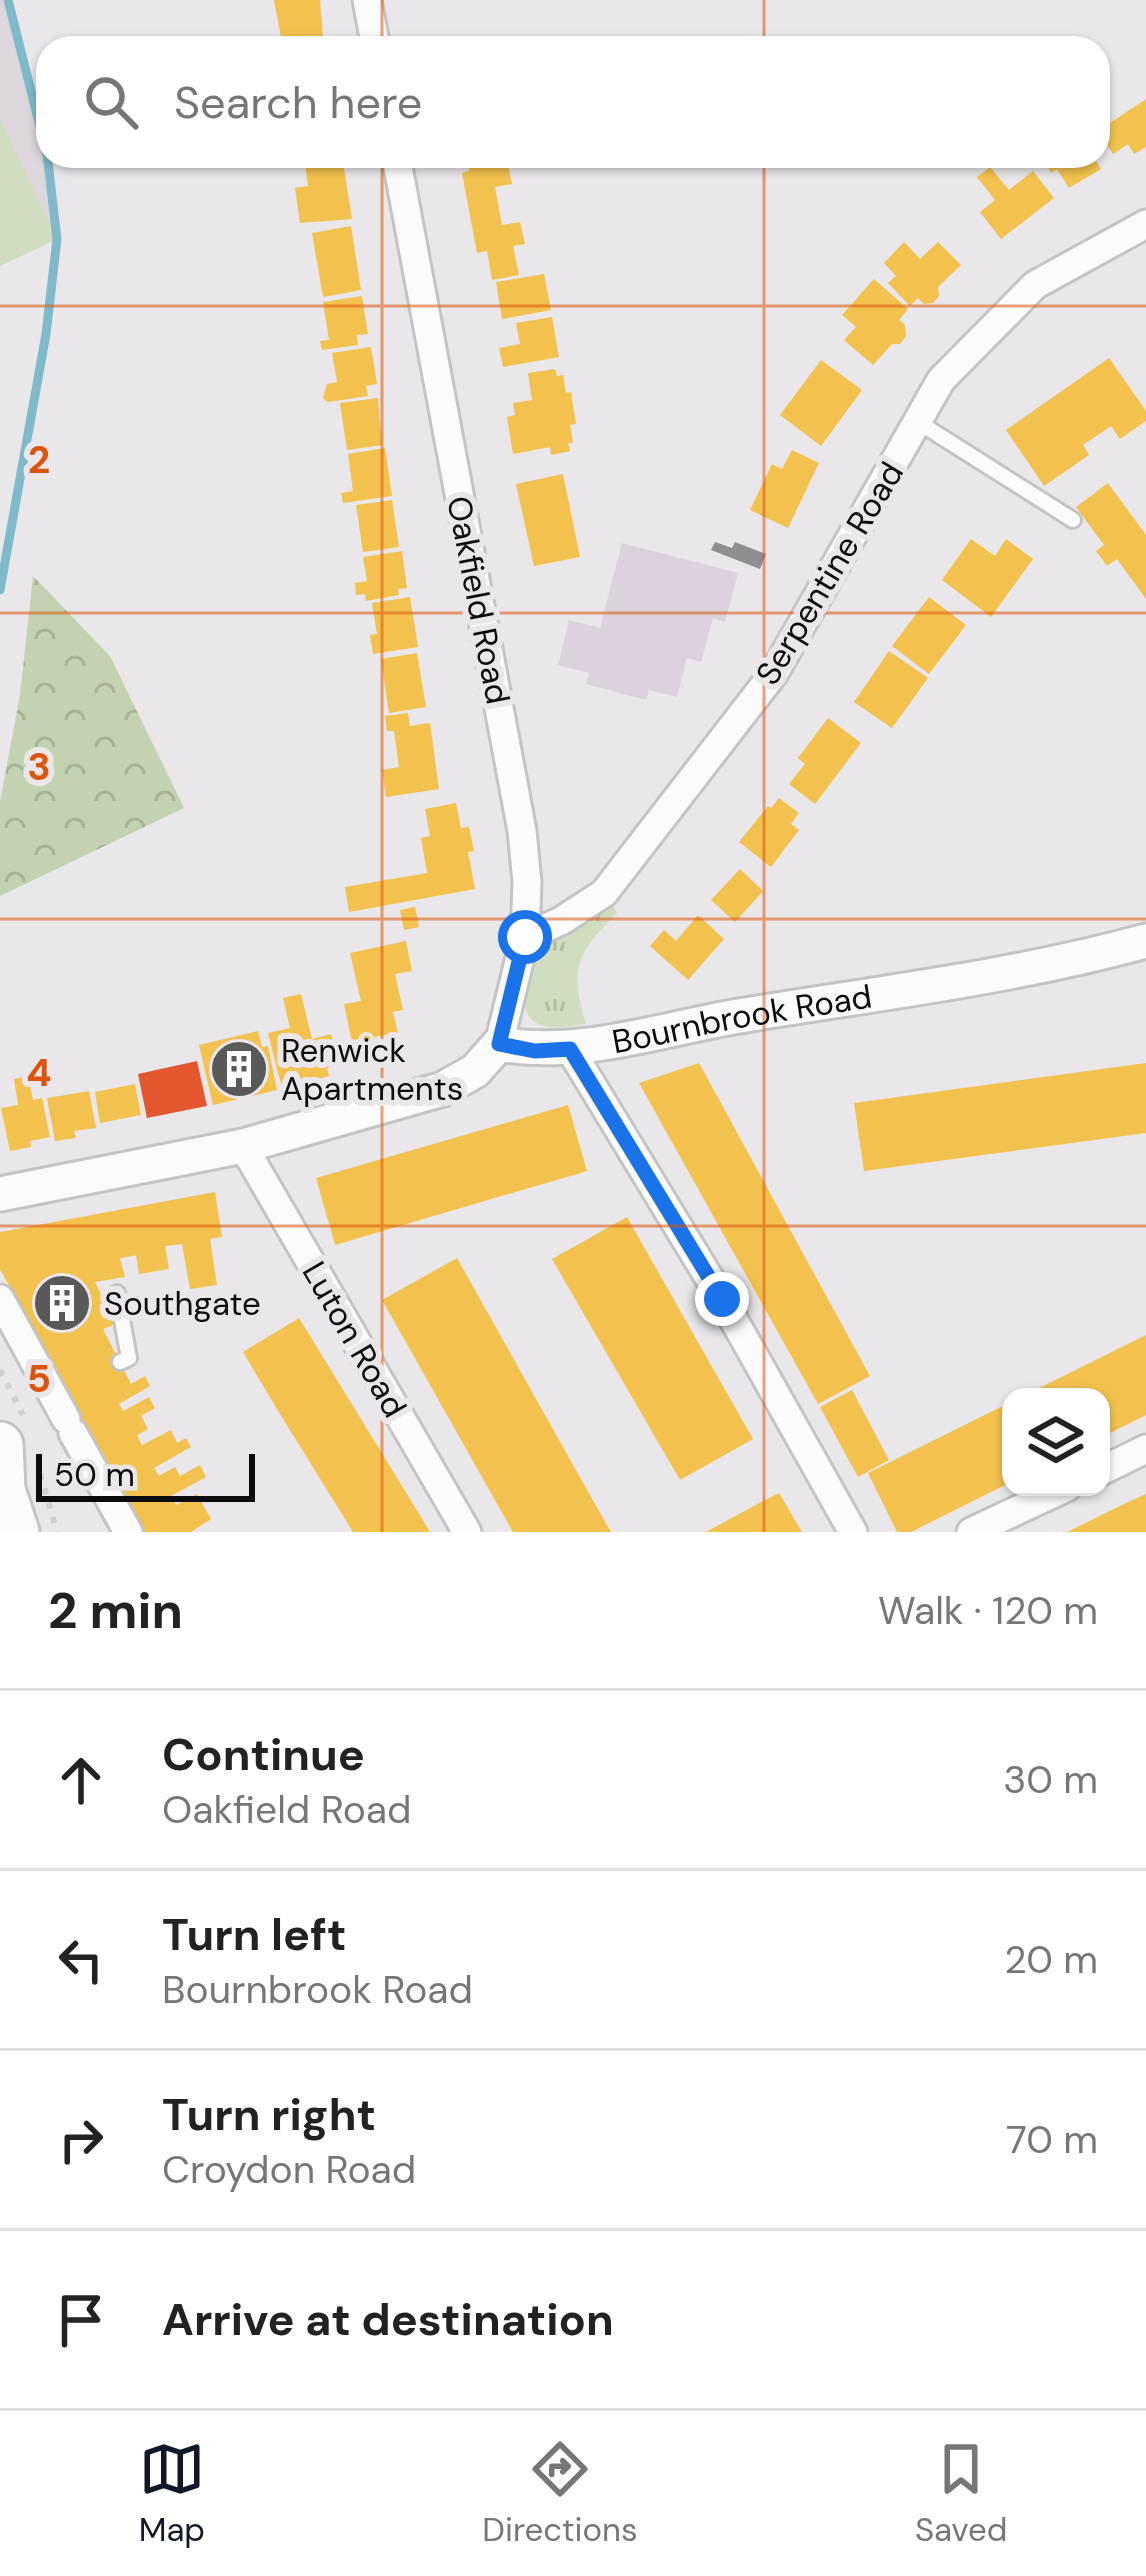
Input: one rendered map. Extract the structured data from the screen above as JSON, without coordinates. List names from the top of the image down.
{
  "streets": {
    "street": [
      "Serpentine Road",
      "Oakfield Road",
      "Bournbrook Road",
      "Luton Road"
    ]
  },
  "crossings": [
    ["Serpentine Road", "Oakfield Road"],
    ["Oakfield Road", "Bournbrook Road"]
  ],
  "places": {
    "building": ["Renwick Apartments", "Southgate"]
  },
  "scale_bar": "50 m",
  "page": {
    "search": "Search here",
    "scale": "50 m",
    "heading": ["2 min", "Walk · 120 m"],
    "list": [
      ["Continue", "Oakfield Road", "30 m"],
      ["Turn left", "Bournbrook Road", "20 m"],
      ["Turn right", "Croydon Road", "70 m"],
      "Arrive at destination"
    ],
    "nav": ["Map", "Directions", "Saved"]
  },
  "grid": {
    "rows": [
      "2",
      "3",
      "4",
      "5"
    ]
  }
}
